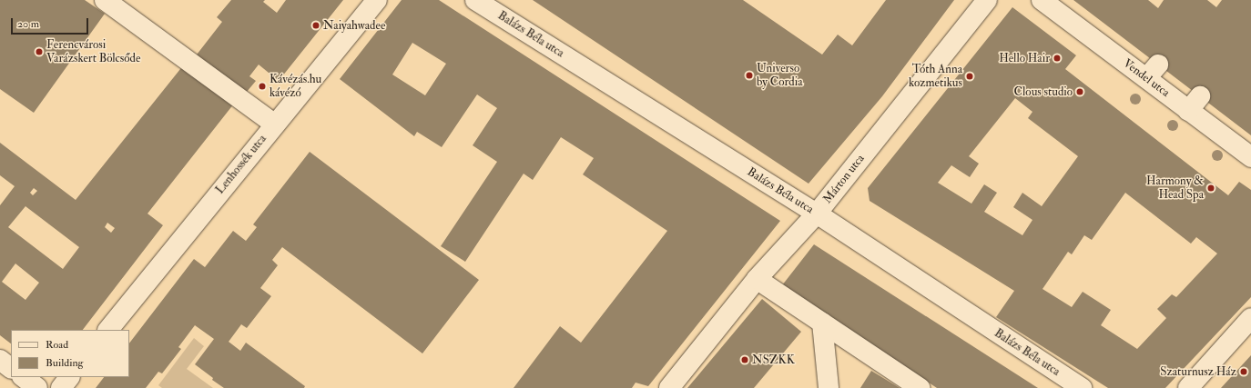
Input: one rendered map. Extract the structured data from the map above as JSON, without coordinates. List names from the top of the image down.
{
  "streets": {
    "street": [
      "Balázs Béla utca",
      "Vendel utca",
      "Lenhossék utca",
      "Márton utca"
    ]
  },
  "crossings": [
    ["Balázs Béla utca", "Márton utca"]
  ],
  "places": [
    "Naiyahwadee",
    "Ferencvárosi Varázskert Bölcsőde",
    "Hello Hair",
    "Universo by Cordia",
    "Tóth Anna kozmetikus",
    "Kávézás.hu kávézó",
    "Clous studio",
    "Harmony & Head Spa",
    "NSZKK",
    "Szaturnusz Ház"
  ],
  "legend": ["Road", "Building"],
  "scale_bar": "20 m"
}
